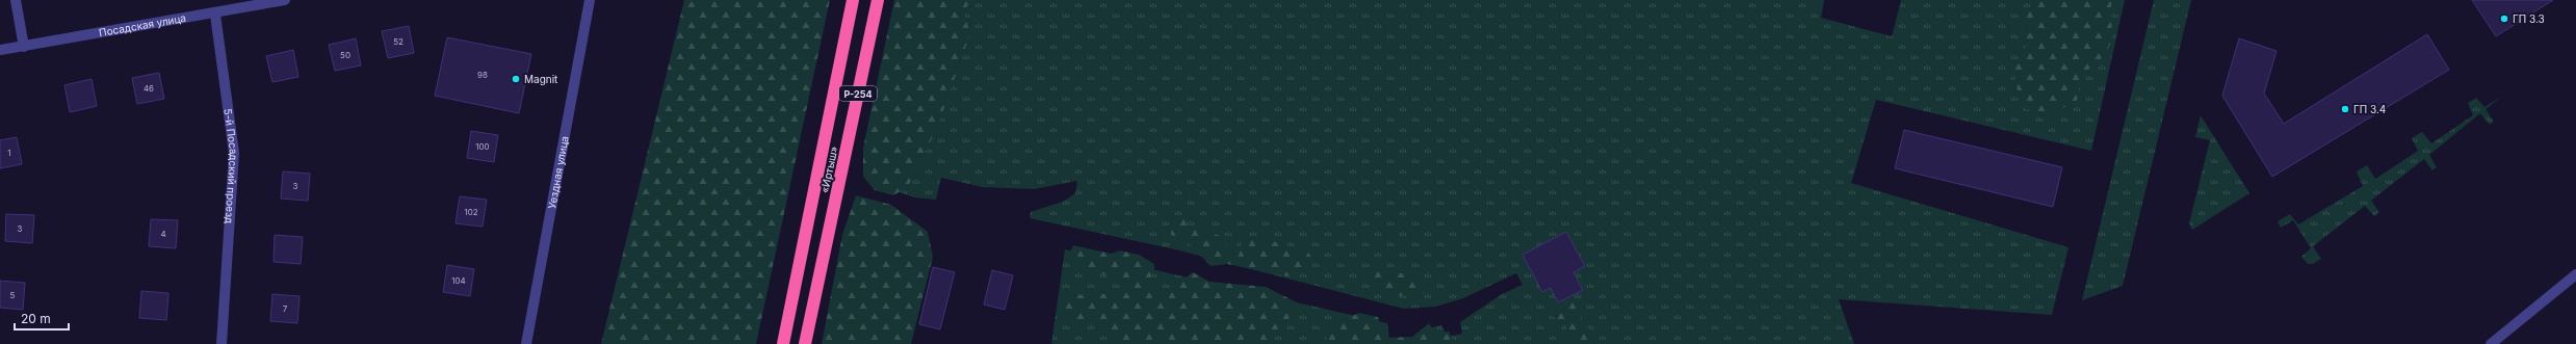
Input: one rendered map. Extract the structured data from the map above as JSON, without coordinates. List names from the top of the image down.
{
  "streets": {
    "highway": ["Р-254", "«Иртыш»"],
    "street": ["Посадская улица", "5-й Посадский проезд", "Уездная улица"]
  },
  "crossings": [
    ["Посадская улица", "5-й Посадский проезд"]
  ],
  "places": ["ГП 3.3", "Magnit", "ГП 3.4"],
  "house_numbers": [
    "52",
    "50",
    "98",
    "46",
    "100",
    "1",
    "3",
    "102",
    "3",
    "4",
    "104",
    "5",
    "7"
  ],
  "scale_bar": "20 m"
}
